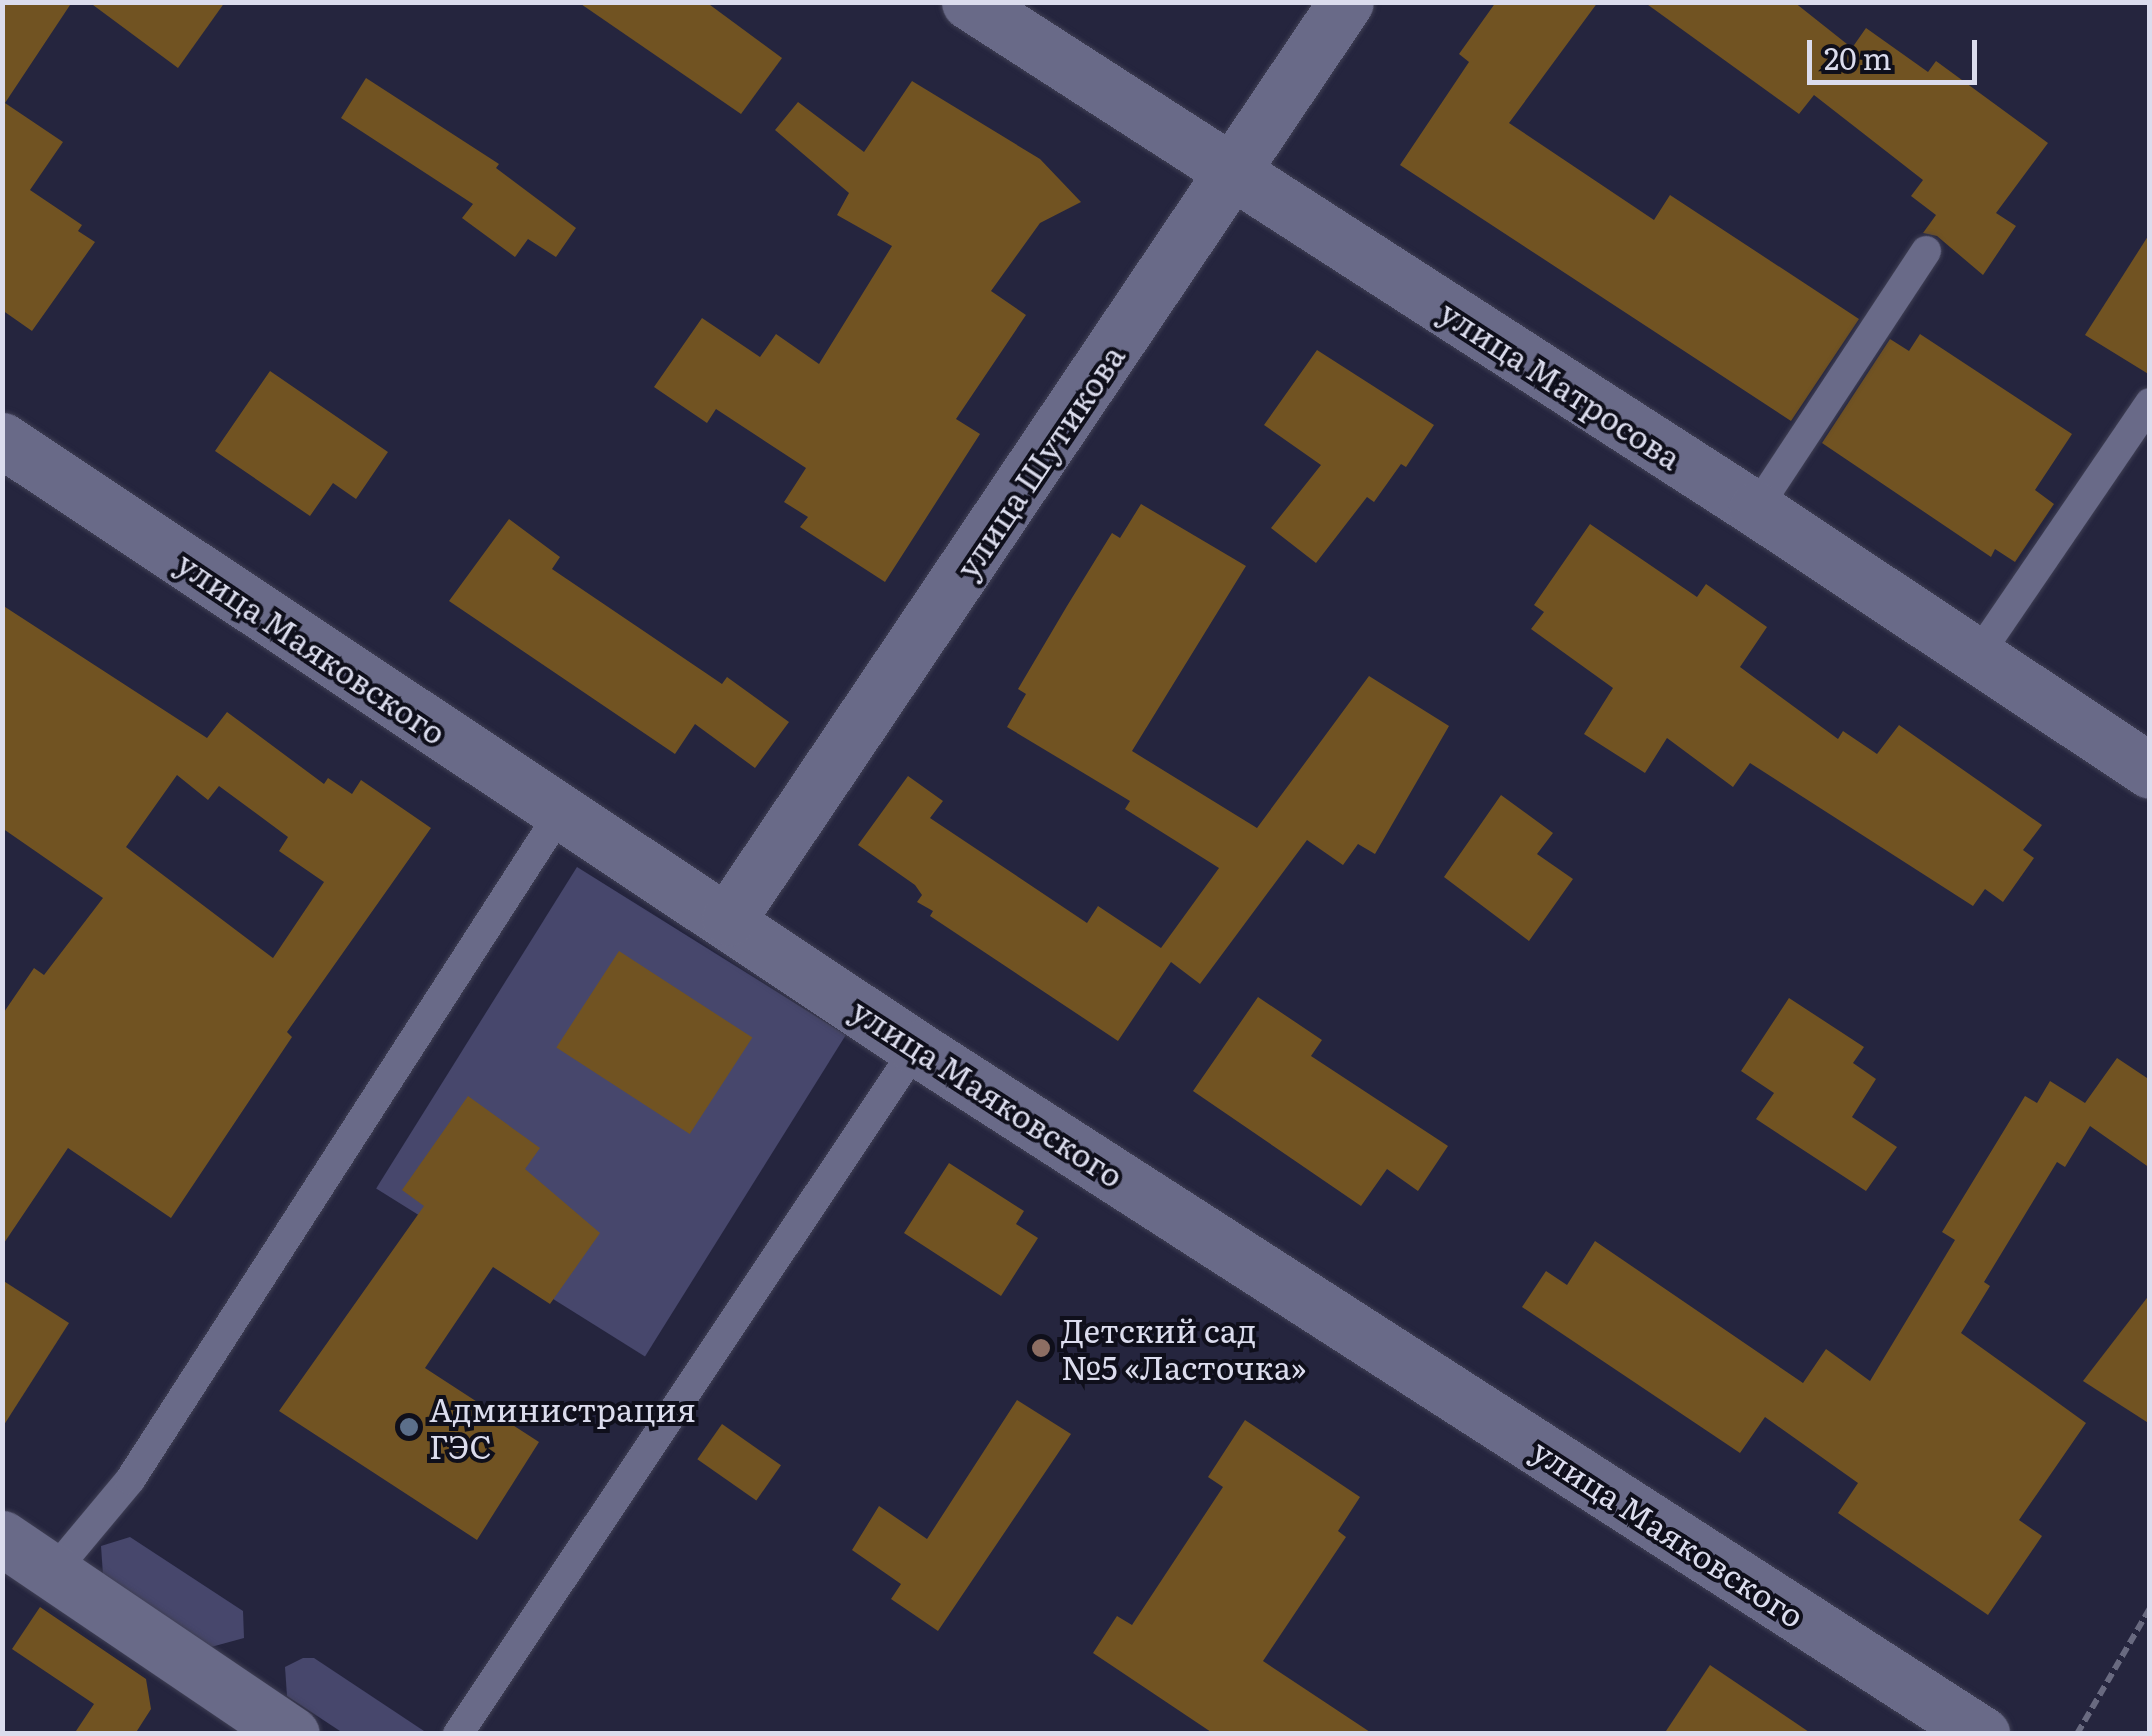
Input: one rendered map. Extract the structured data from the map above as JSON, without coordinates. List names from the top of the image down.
{
  "streets": {
    "street": ["улица Матросова", "улица Шутикова", "улица Маяковского"]
  },
  "crossings": [
    ["улица Матросова", "улица Шутикова"],
    ["улица Шутикова", "улица Маяковского"]
  ],
  "places": ["Детский сад №5 «Ласточка»", "Администрация ГЭС"],
  "scale_bar": "20 m"
}
